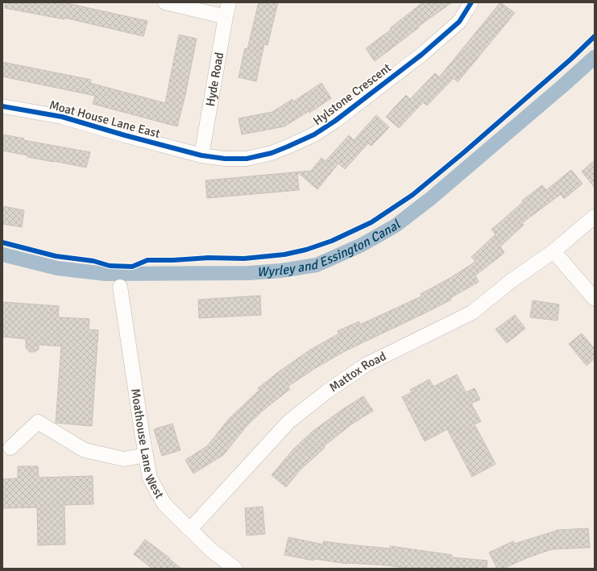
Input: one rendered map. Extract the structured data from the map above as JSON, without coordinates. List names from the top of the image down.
{
  "streets": {
    "street": [
      "Hyde Road",
      "Hylstone Crescent",
      "Moat House Lane East",
      "Mattox Road",
      "Moathouse Lane West"
    ]
  },
  "crossings": [
    ["Hyde Road", "Hylstone Crescent"],
    ["Hyde Road", "Moat House Lane East"],
    ["Hylstone Crescent", "Moat House Lane East"],
    ["Mattox Road", "Moathouse Lane West"]
  ],
  "water": ["Wyrley and Essington Canal"]
}
